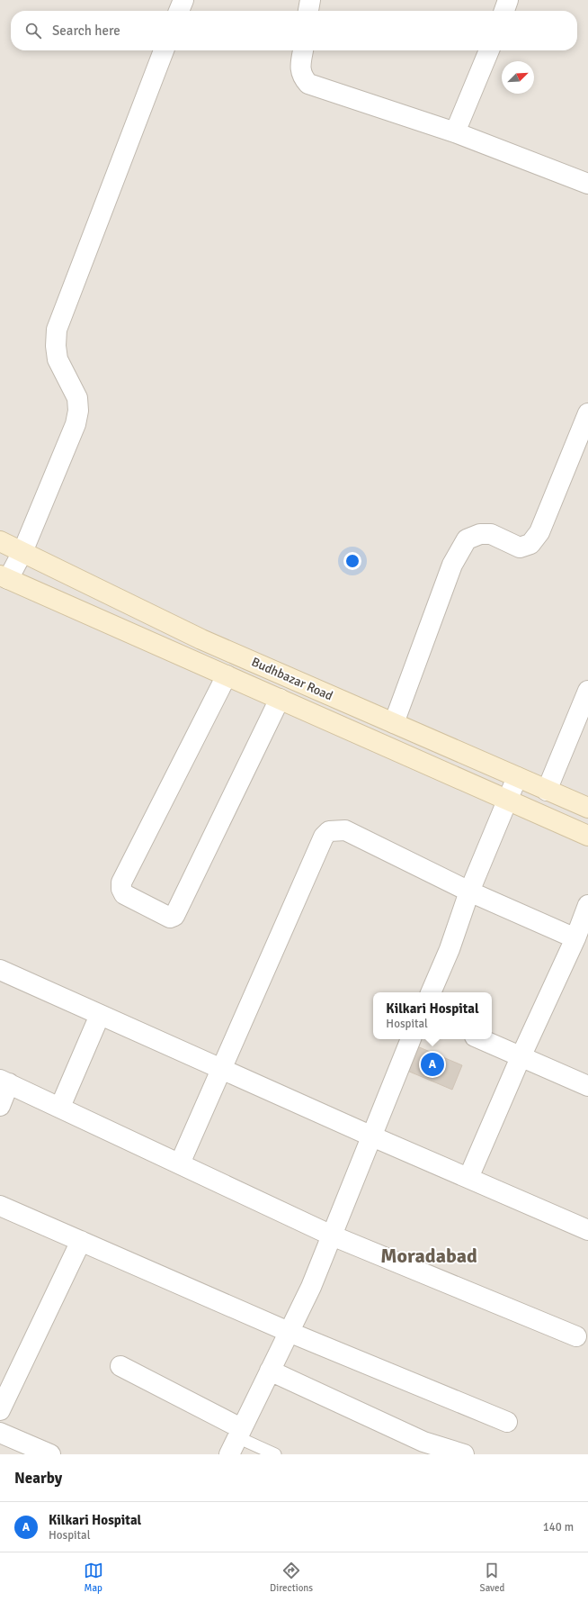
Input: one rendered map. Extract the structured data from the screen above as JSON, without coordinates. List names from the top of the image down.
{
  "streets": {
    "street": ["Budhbazar Road"]
  },
  "districts": ["Moradabad"],
  "north": "top right",
  "page": {
    "search": "Search here",
    "popup": ["Kilkari Hospital", "Hospital"],
    "pins": "A",
    "heading": "Nearby",
    "list": [
      {
        "mark": "A",
        "name": "Kilkari Hospital",
        "note": "Hospital",
        "value": "140 m"
      }
    ],
    "nav": ["Map", "Directions", "Saved"]
  }
}
